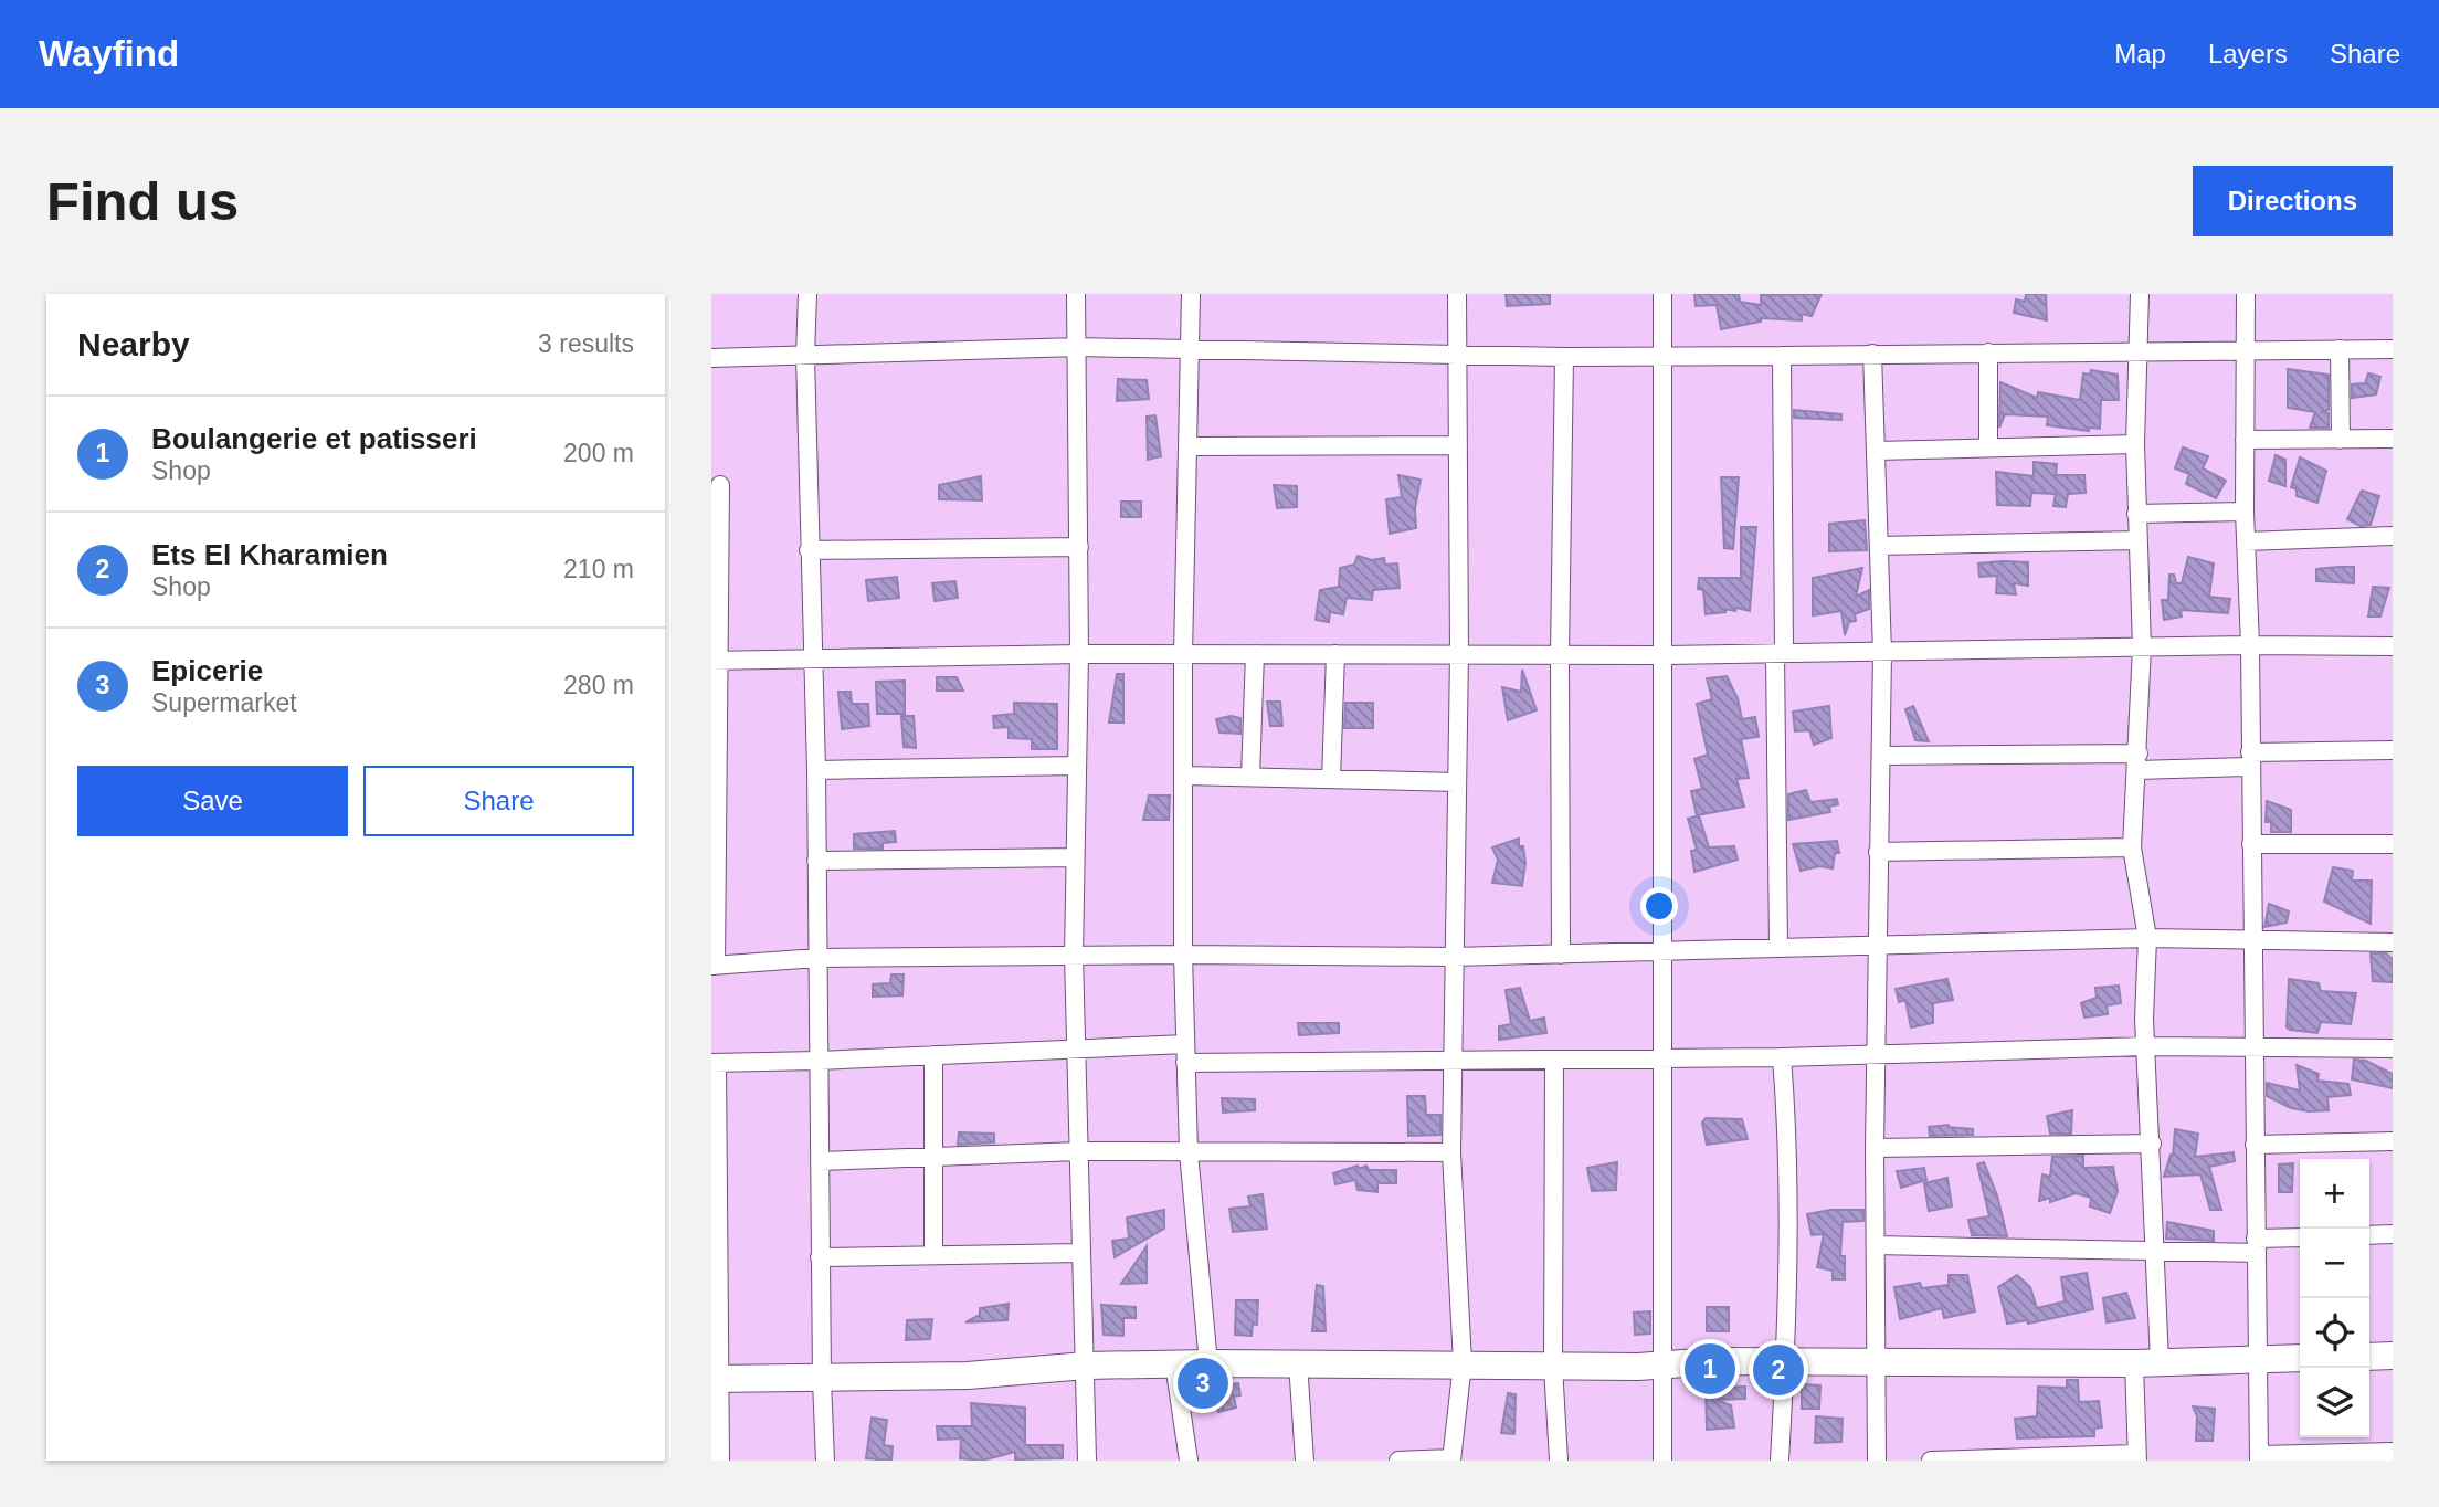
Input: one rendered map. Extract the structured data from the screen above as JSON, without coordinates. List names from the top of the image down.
{
  "page": {
    "header": "Wayfind",
    "nav": ["Map", "Layers", "Share"],
    "buttons": [
      "Directions",
      ["Save", "Share"]
    ],
    "title": "Find us",
    "heading": ["Nearby", "3 results"],
    "list": [
      {
        "mark": "1",
        "name": "Boulangerie et patisseri",
        "note": "Shop",
        "value": "200 m"
      },
      {
        "mark": "2",
        "name": "Ets El Kharamien",
        "note": "Shop",
        "value": "210 m"
      },
      {
        "mark": "3",
        "name": "Epicerie",
        "note": "Supermarket",
        "value": "280 m"
      }
    ],
    "map_buttons": ["+", "−"],
    "pins": ["1", "2", "3"]
  }
}
